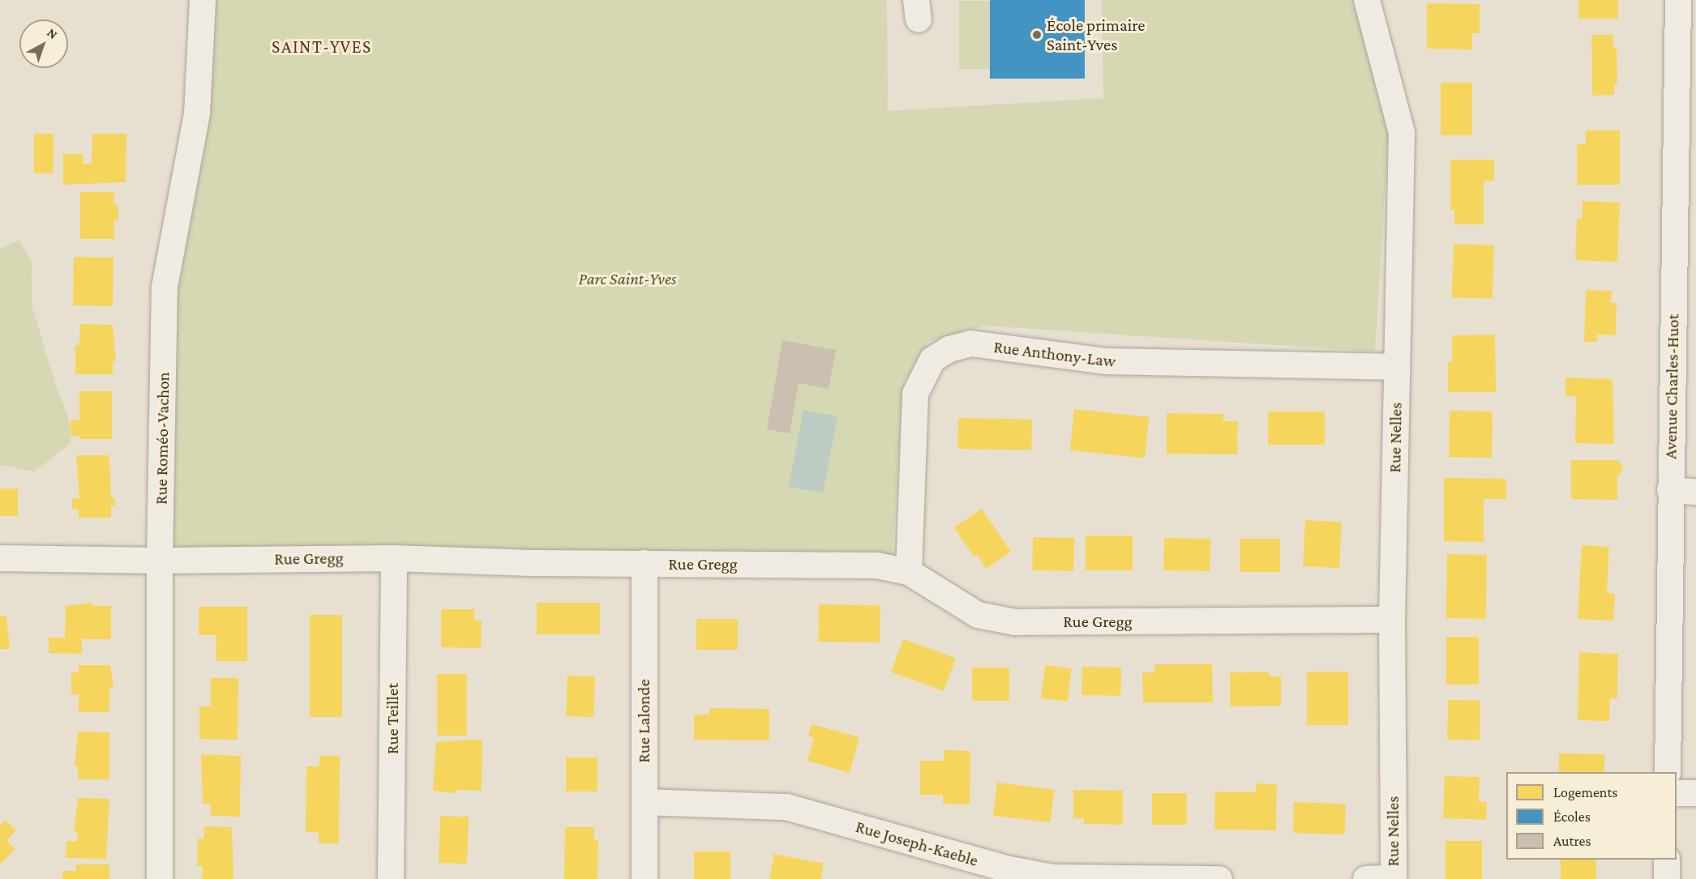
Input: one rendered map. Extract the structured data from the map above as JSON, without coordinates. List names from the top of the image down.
{
  "streets": {
    "street": [
      "Rue Anthony-Law",
      "Avenue Charles-Huot",
      "Rue Nelles",
      "Rue Roméo-Vachon",
      "Rue Gregg",
      "Rue Teillet",
      "Rue Lalonde",
      "Rue Joseph-Kaeble"
    ]
  },
  "crossings": [
    ["Rue Anthony-Law", "Rue Nelles"],
    ["Rue Anthony-Law", "Rue Gregg"],
    ["Rue Nelles", "Rue Gregg"],
    ["Rue Roméo-Vachon", "Rue Gregg"],
    ["Rue Gregg", "Rue Teillet"],
    ["Rue Gregg", "Rue Lalonde"],
    ["Rue Lalonde", "Rue Joseph-Kaeble"]
  ],
  "districts": ["SAINT-YVES"],
  "parks": ["Parc Saint-Yves"],
  "places": ["École primaire Saint-Yves"],
  "legend": ["Logements", "Écoles", "Autres"],
  "north": "top right"
}
